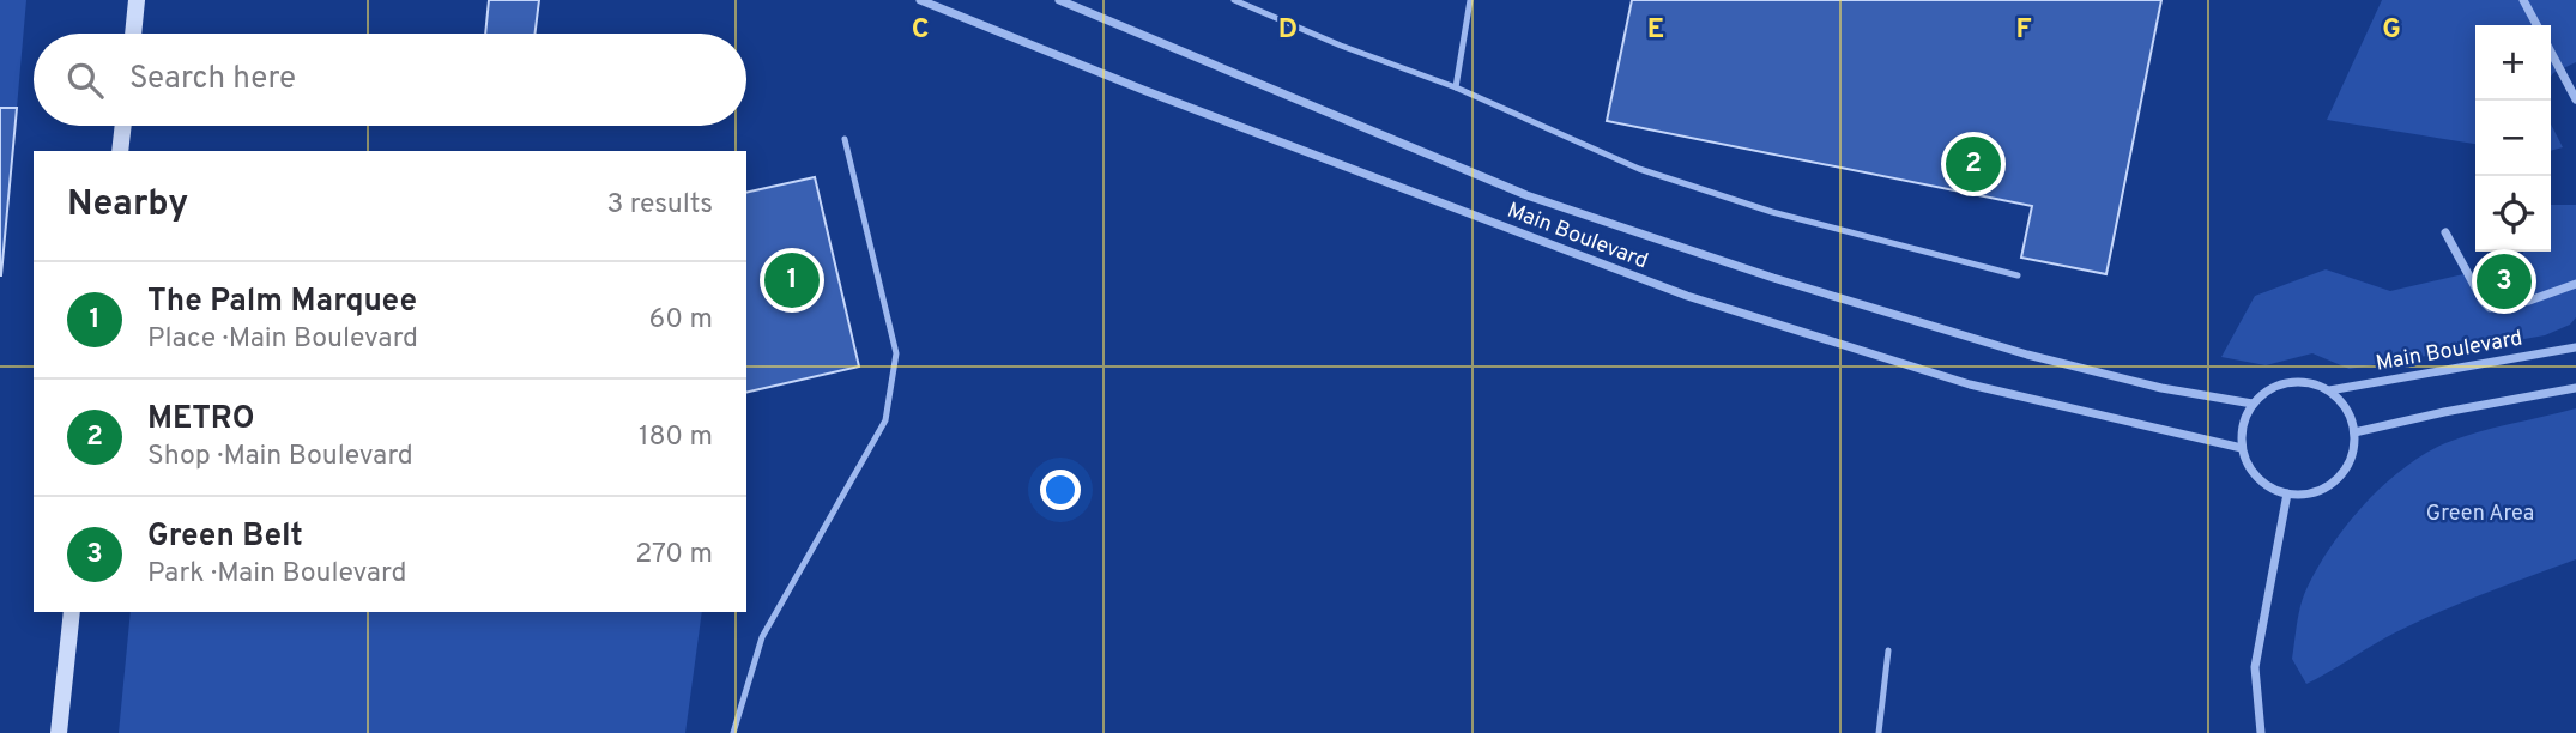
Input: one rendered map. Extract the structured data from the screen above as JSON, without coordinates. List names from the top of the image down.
{
  "streets": {
    "street": ["Main Boulevard"]
  },
  "parks": ["Green Area"],
  "page": {
    "map_buttons": ["+", "−"],
    "search": "Search here",
    "pins": ["2", "1", "3"],
    "heading": ["Nearby", "3 results"],
    "list": [
      {
        "mark": "1",
        "name": "The Palm Marquee",
        "note": "Place · Main Boulevard",
        "value": "60 m"
      },
      {
        "mark": "2",
        "name": "METRO",
        "note": "Shop · Main Boulevard",
        "value": "180 m"
      },
      {
        "mark": "3",
        "name": "Green Belt",
        "note": "Park · Main Boulevard",
        "value": "270 m"
      }
    ]
  },
  "grid": {
    "columns": [
      "C",
      "D",
      "E",
      "F",
      "G"
    ]
  }
}
